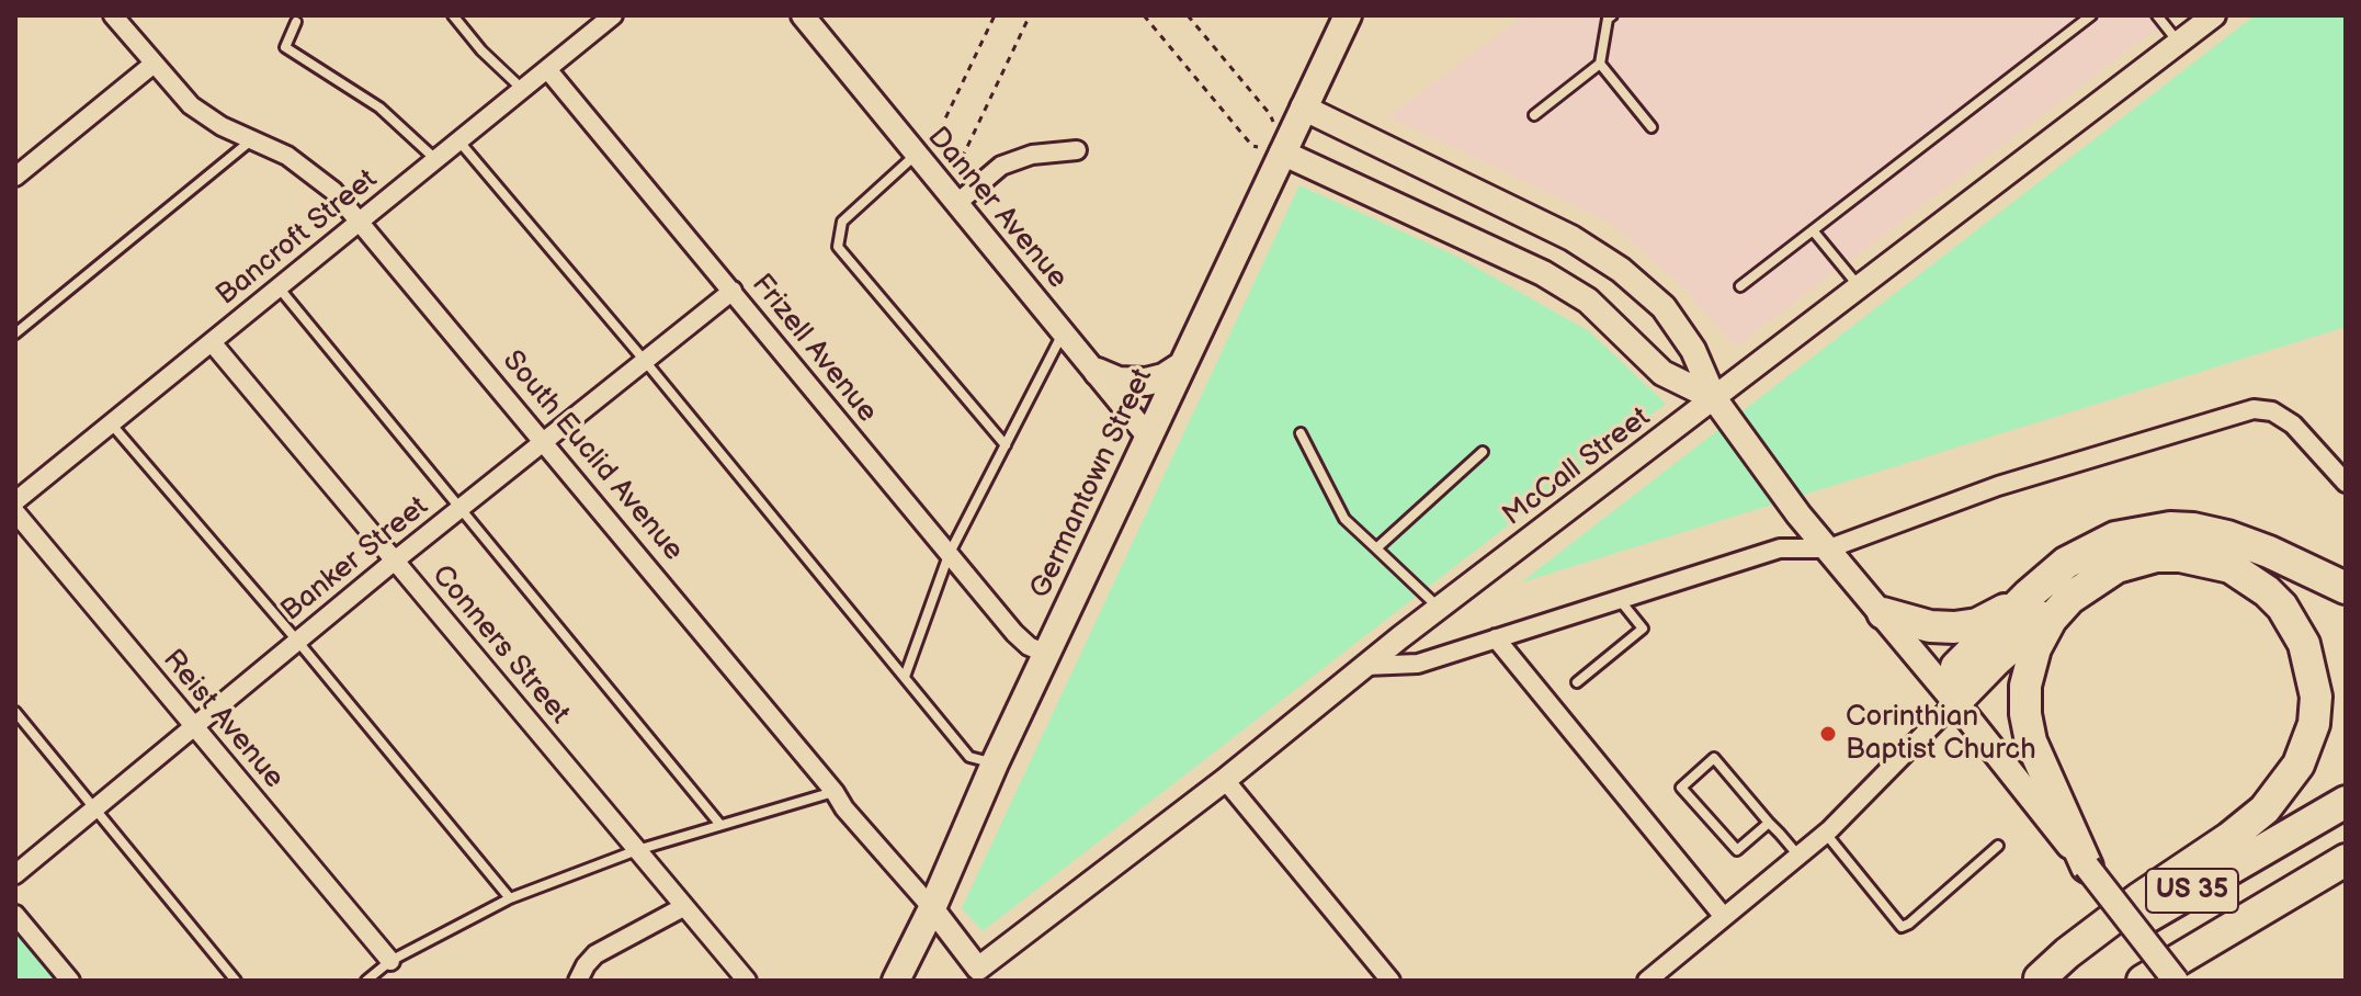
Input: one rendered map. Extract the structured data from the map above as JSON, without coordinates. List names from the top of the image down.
{
  "streets": {
    "highway": ["US 35"],
    "main road": ["Germantown Street"],
    "street": [
      "Danner Avenue",
      "Bancroft Street",
      "Frizell Avenue",
      "South Euclid Avenue",
      "McCall Street",
      "Banker Street",
      "Conners Street",
      "Reist Avenue"
    ]
  },
  "crossings": [
    ["Danner Avenue", "Germantown Street"],
    ["Bancroft Street", "Frizell Avenue"],
    ["Bancroft Street", "South Euclid Avenue"],
    ["Bancroft Street", "Conners Street"],
    ["Frizell Avenue", "Germantown Street"],
    ["Frizell Avenue", "Banker Street"],
    ["South Euclid Avenue", "McCall Street"],
    ["South Euclid Avenue", "Germantown Street"],
    ["South Euclid Avenue", "Banker Street"],
    ["Banker Street", "Conners Street"],
    ["Banker Street", "Reist Avenue"]
  ],
  "places": ["Corinthian Baptist Church"]
}
